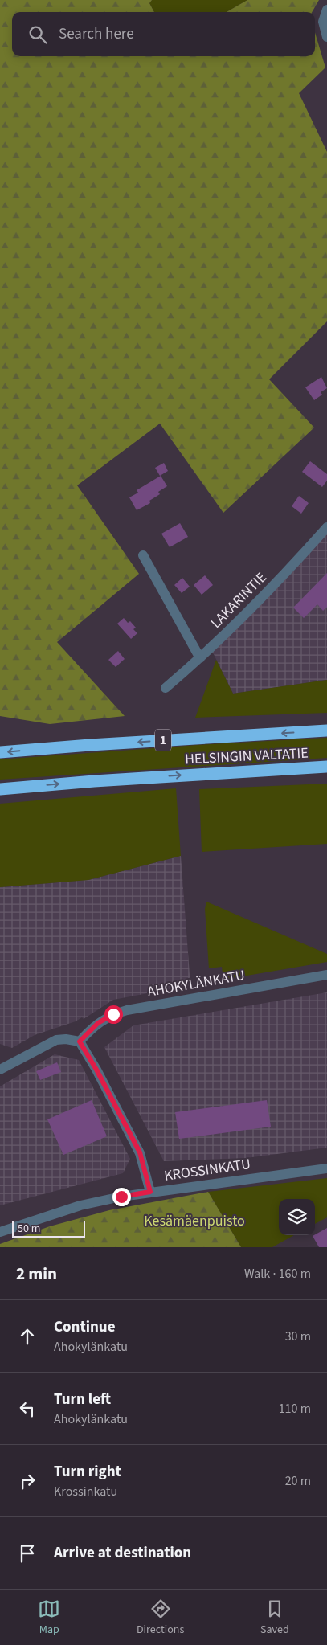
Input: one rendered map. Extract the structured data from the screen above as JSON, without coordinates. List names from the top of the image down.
{
  "streets": {
    "highway": ["1", "HELSINGIN VALTATIE"],
    "street": ["LAKARINTIE", "AHOKYLÄNKATU", "KROSSINKATU"]
  },
  "parks": ["Kesämäenpuisto"],
  "scale_bar": "50 m",
  "page": {
    "search": "Search here",
    "scale": "50 m",
    "heading": ["2 min", "Walk · 160 m"],
    "list": [
      ["Continue", "Ahokylänkatu", "30 m"],
      ["Turn left", "Ahokylänkatu", "110 m"],
      ["Turn right", "Krossinkatu", "20 m"],
      "Arrive at destination"
    ],
    "nav": ["Map", "Directions", "Saved"]
  }
}
